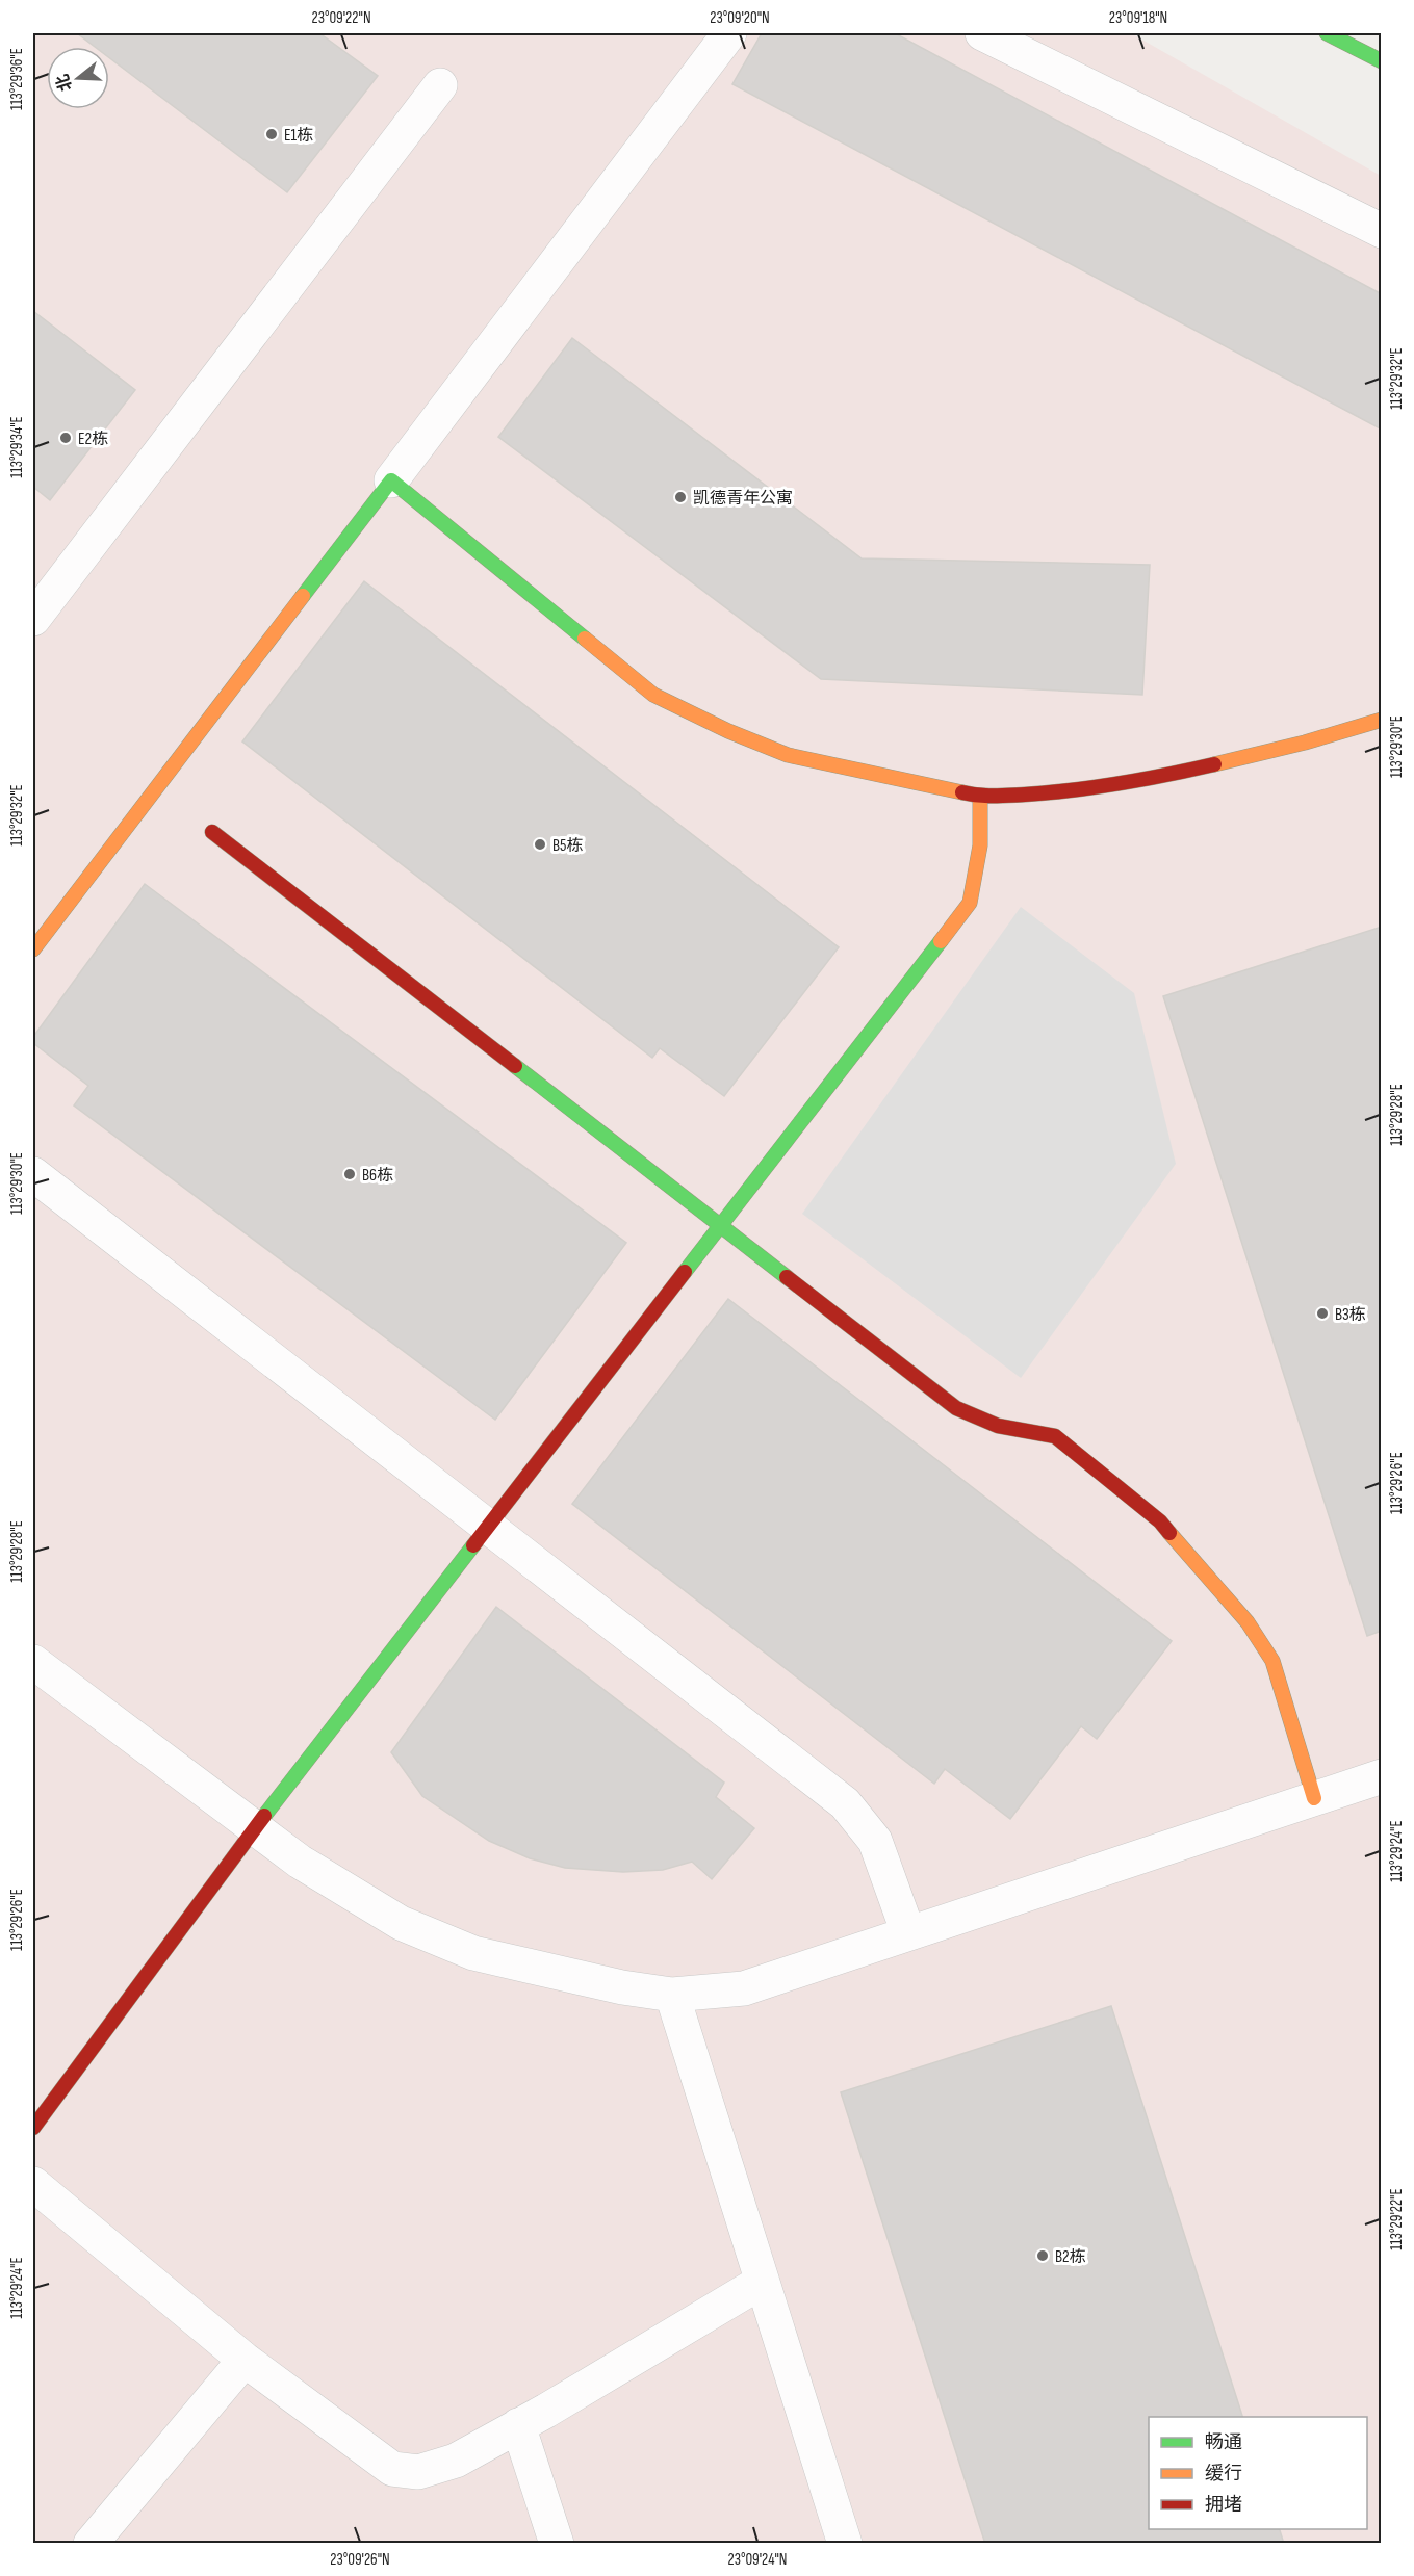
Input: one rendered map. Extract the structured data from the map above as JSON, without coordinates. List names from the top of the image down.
{
  "places": [
    "E1栋",
    "E2栋",
    "凯德青年公寓",
    "B5栋",
    "B6栋",
    "B3栋",
    "B2栋"
  ],
  "legend": ["畅通", "缓行", "拥堵"],
  "north": "left",
  "coordinates": [
    "23°09'22\"N",
    "23°09'20\"N",
    "23°09'18\"N",
    "113°29'36\"E",
    "113°29'32\"E",
    "113°29'34\"E",
    "113°29'30\"E",
    "113°29'28\"E",
    "113°29'26\"E",
    "113°29'24\"E",
    "113°29'22\"E",
    "23°09'26\"N",
    "23°09'24\"N"
  ]
}
